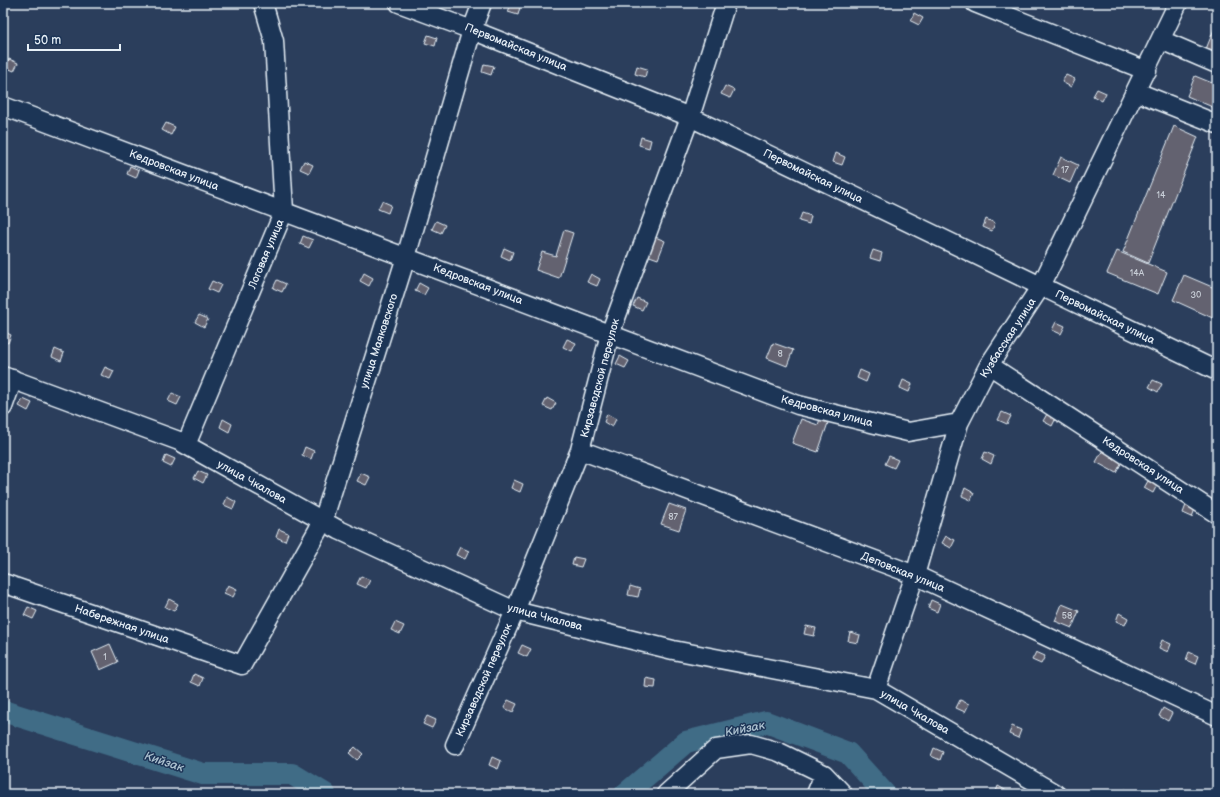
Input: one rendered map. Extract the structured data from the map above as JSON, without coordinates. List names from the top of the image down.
{
  "streets": {
    "street": [
      "Первомайская улица",
      "Кедровская улица",
      "Логовая улица",
      "Кузбасская улица",
      "улица Маяковского",
      "Кирзаводской переулок",
      "улица Чкалова",
      "Деповская улица",
      "Набережная улица"
    ]
  },
  "crossings": [
    ["Первомайская улица", "Кузбасская улица"],
    ["Первомайская улица", "улица Маяковского"],
    ["Первомайская улица", "Кирзаводской переулок"],
    ["Кедровская улица", "Логовая улица"],
    ["Кедровская улица", "Кузбасская улица"],
    ["Кедровская улица", "улица Маяковского"],
    ["Кедровская улица", "Кирзаводской переулок"],
    ["Логовая улица", "улица Чкалова"],
    ["Кузбасская улица", "улица Чкалова"],
    ["Кузбасская улица", "Деповская улица"],
    ["улица Маяковского", "улица Чкалова"],
    ["улица Маяковского", "Набережная улица"],
    ["Кирзаводской переулок", "улица Чкалова"],
    ["Кирзаводской переулок", "Деповская улица"]
  ],
  "water": ["Кийзак"],
  "house_numbers": [
    "17",
    "14",
    "14А",
    "30",
    "8",
    "87",
    "58",
    "1"
  ],
  "scale_bar": "50 m"
}
